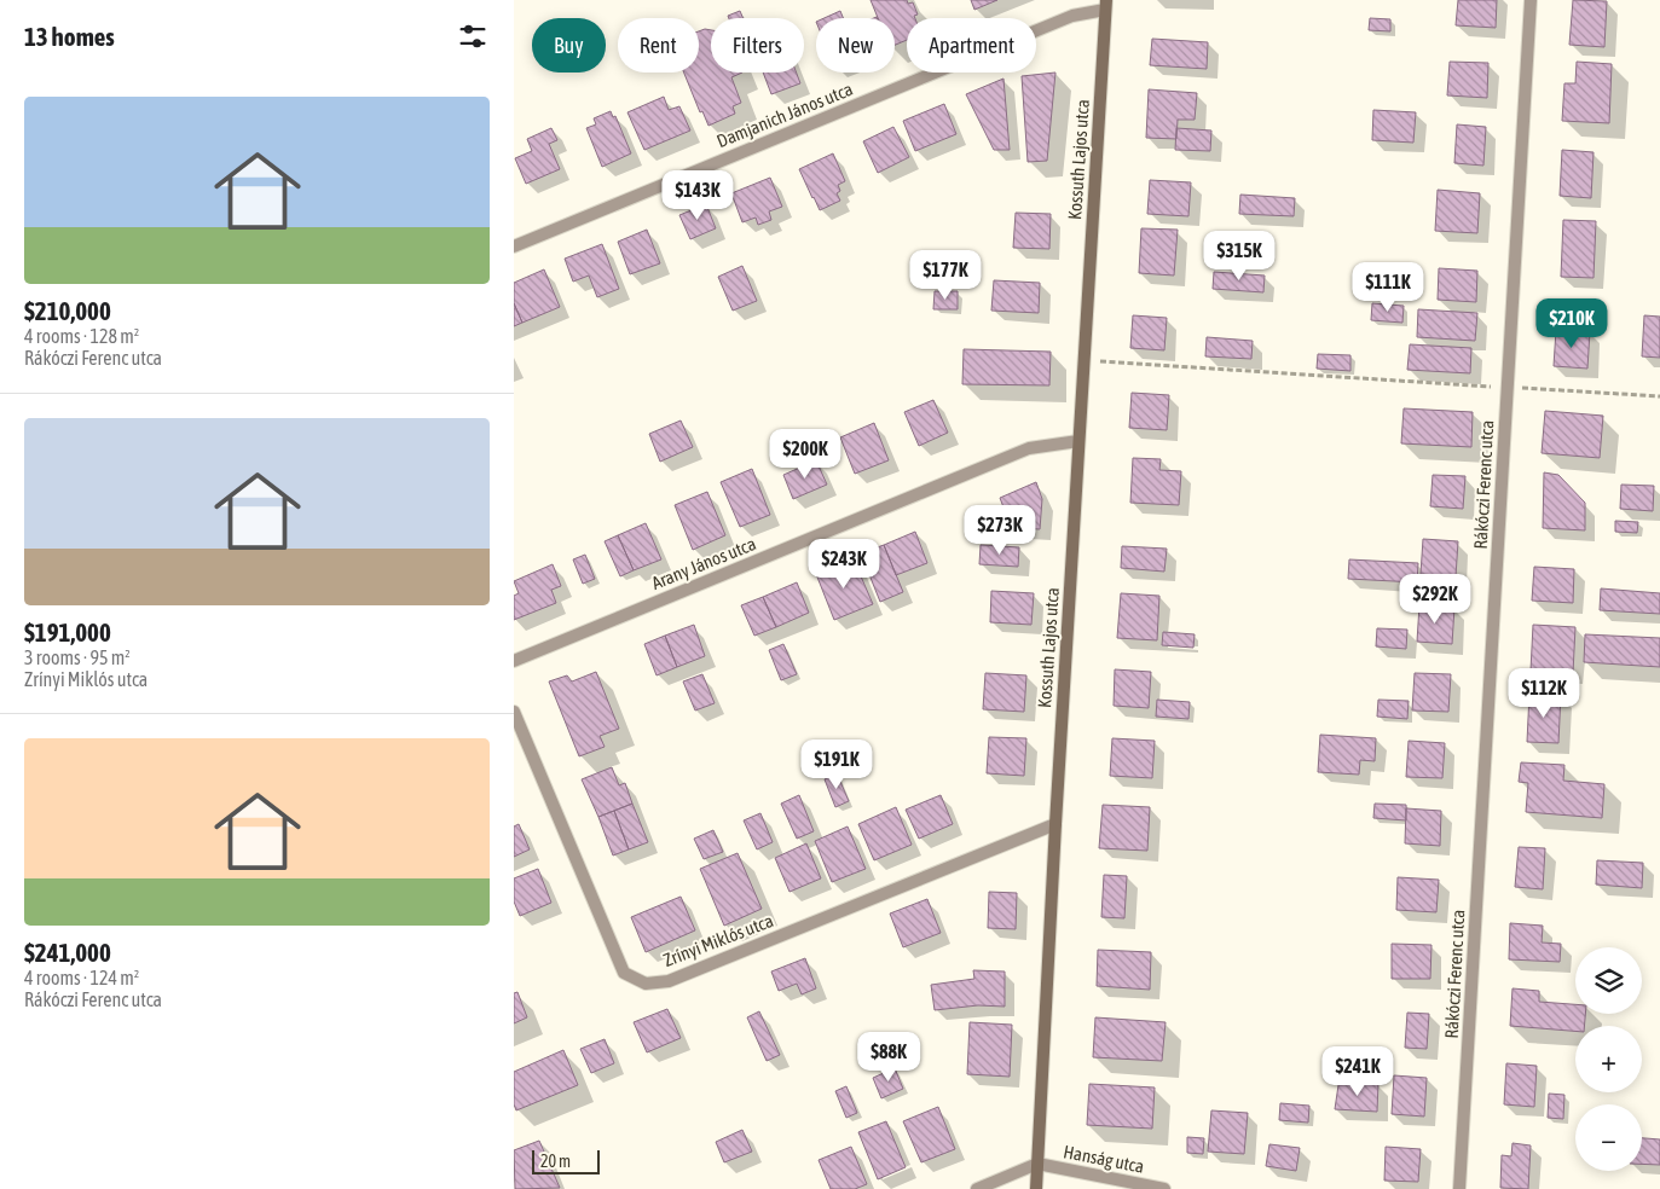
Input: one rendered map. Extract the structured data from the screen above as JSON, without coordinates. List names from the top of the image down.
{
  "streets": {
    "main road": ["Kossuth Lajos utca"],
    "street": [
      "Damjanich János utca",
      "Rákóczi Ferenc utca",
      "Arany János utca",
      "Zrínyi Miklós utca",
      "Hanság utca"
    ]
  },
  "crossings": [
    ["Damjanich János utca", "Kossuth Lajos utca"],
    ["Kossuth Lajos utca", "Arany János utca"],
    ["Kossuth Lajos utca", "Zrínyi Miklós utca"],
    ["Kossuth Lajos utca", "Hanság utca"]
  ],
  "scale_bar": "20 m",
  "page": {
    "heading": "13 homes",
    "chip": [
      "Buy",
      "Rent",
      "Filters",
      "New",
      "Apartment"
    ],
    "list": [
      {
        "name": "$210,000",
        "note": "4 rooms · 128 m² · Rákóczi Ferenc utca"
      },
      {
        "name": "$191,000",
        "note": "3 rooms · 95 m² · Zrínyi Miklós utca"
      },
      {
        "name": "$241,000",
        "note": "4 rooms · 124 m² · Rákóczi Ferenc utca"
      }
    ],
    "price": [
      "$143K",
      "$315K",
      "$177K",
      "$111K",
      "$210K",
      "$200K",
      "$273K",
      "$243K",
      "$292K",
      "$112K",
      "$191K",
      "$88K",
      "$241K"
    ],
    "map_buttons": ["+", "−"],
    "scale": "20 m"
  }
}
